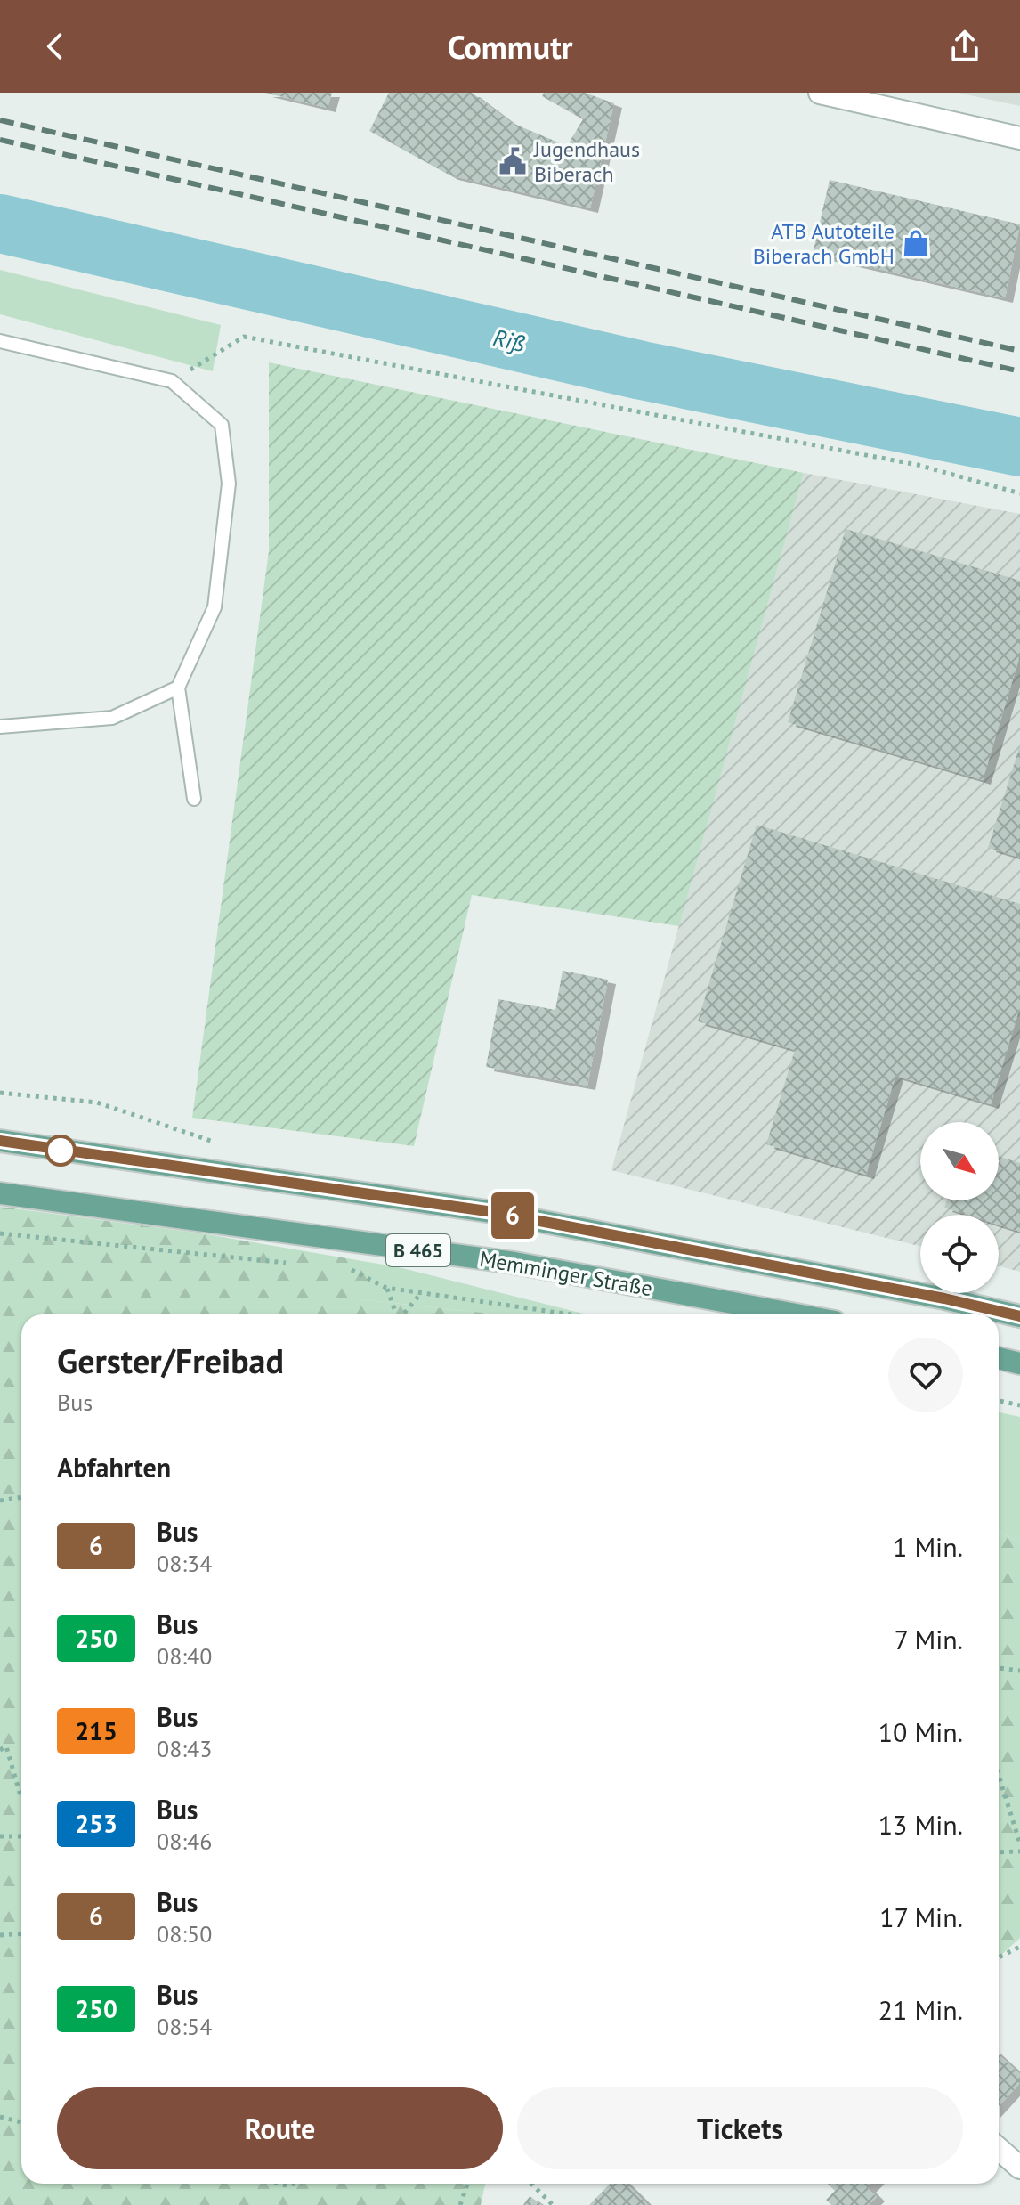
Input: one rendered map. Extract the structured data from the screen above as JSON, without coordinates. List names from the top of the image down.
{
  "streets": {
    "main road": ["B 465", "Memminger Straße"]
  },
  "water": ["Riß"],
  "places": {
    "public building": ["Jugendhaus Biberach"],
    "shop": ["ATB Autoteile Biberach GmbH"]
  },
  "lines": ["bus line 6"],
  "north": "bottom right",
  "page": {
    "header": "Commutr",
    "on_map": "6",
    "heading": [
      ["Gerster/Freibad", "Bus"],
      "Abfahrten"
    ],
    "list": [
      {
        "mark": "6",
        "name": "Bus",
        "note": "08:34",
        "value": "1 Min."
      },
      {
        "mark": "250",
        "name": "Bus",
        "note": "08:40",
        "value": "7 Min."
      },
      {
        "mark": "215",
        "name": "Bus",
        "note": "08:43",
        "value": "10 Min."
      },
      {
        "mark": "253",
        "name": "Bus",
        "note": "08:46",
        "value": "13 Min."
      },
      {
        "mark": "6",
        "name": "Bus",
        "note": "08:50",
        "value": "17 Min."
      },
      {
        "mark": "250",
        "name": "Bus",
        "note": "08:54",
        "value": "21 Min."
      }
    ],
    "buttons": ["Route", "Tickets"]
  }
}
